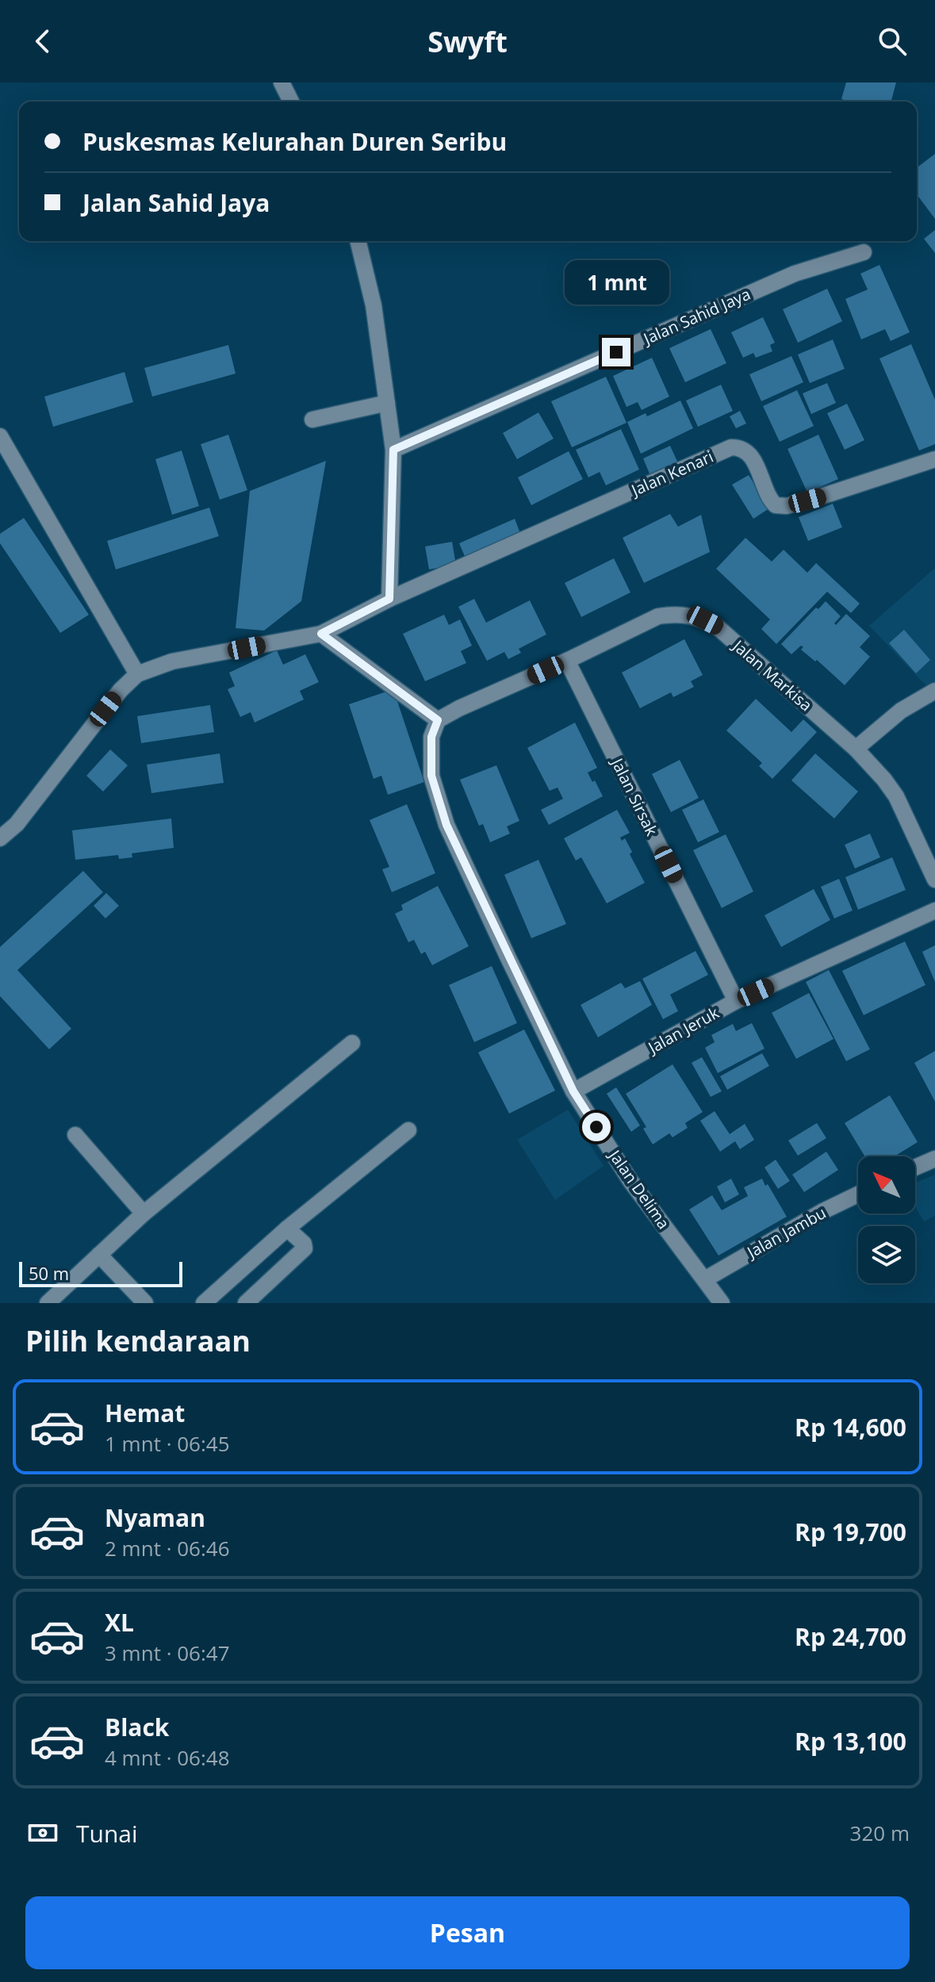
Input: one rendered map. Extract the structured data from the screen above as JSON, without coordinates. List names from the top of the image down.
{
  "streets": {
    "street": [
      "Jalan Sahid Jaya",
      "Jalan Kenari",
      "Jalan Markisa",
      "Jalan Sirsak",
      "Jalan Jeruk",
      "Jalan Delima",
      "Jalan Jambu"
    ]
  },
  "crossings": [
    ["Jalan Markisa", "Jalan Sirsak"],
    ["Jalan Markisa", "Jalan Delima"],
    ["Jalan Sirsak", "Jalan Jeruk"],
    ["Jalan Jeruk", "Jalan Delima"],
    ["Jalan Delima", "Jalan Jambu"]
  ],
  "scale_bar": "50 m",
  "north": "top left",
  "page": {
    "header": "Swyft",
    "banner": ["Puskesmas Kelurahan Duren Seribu", "Jalan Sahid Jaya"],
    "bubble": "1 mnt",
    "scale": "50 m",
    "heading": "Pilih kendaraan",
    "list": [
      {
        "name": "Hemat",
        "note": "1 mnt · 06:45",
        "value": "Rp 14,600"
      },
      {
        "name": "Nyaman",
        "note": "2 mnt · 06:46",
        "value": "Rp 19,700"
      },
      {
        "name": "XL",
        "note": "3 mnt · 06:47",
        "value": "Rp 24,700"
      },
      {
        "name": "Black",
        "note": "4 mnt · 06:48",
        "value": "Rp 13,100"
      }
    ],
    "pay": ["Tunai", "320 m"],
    "buttons": "Pesan"
  }
}
